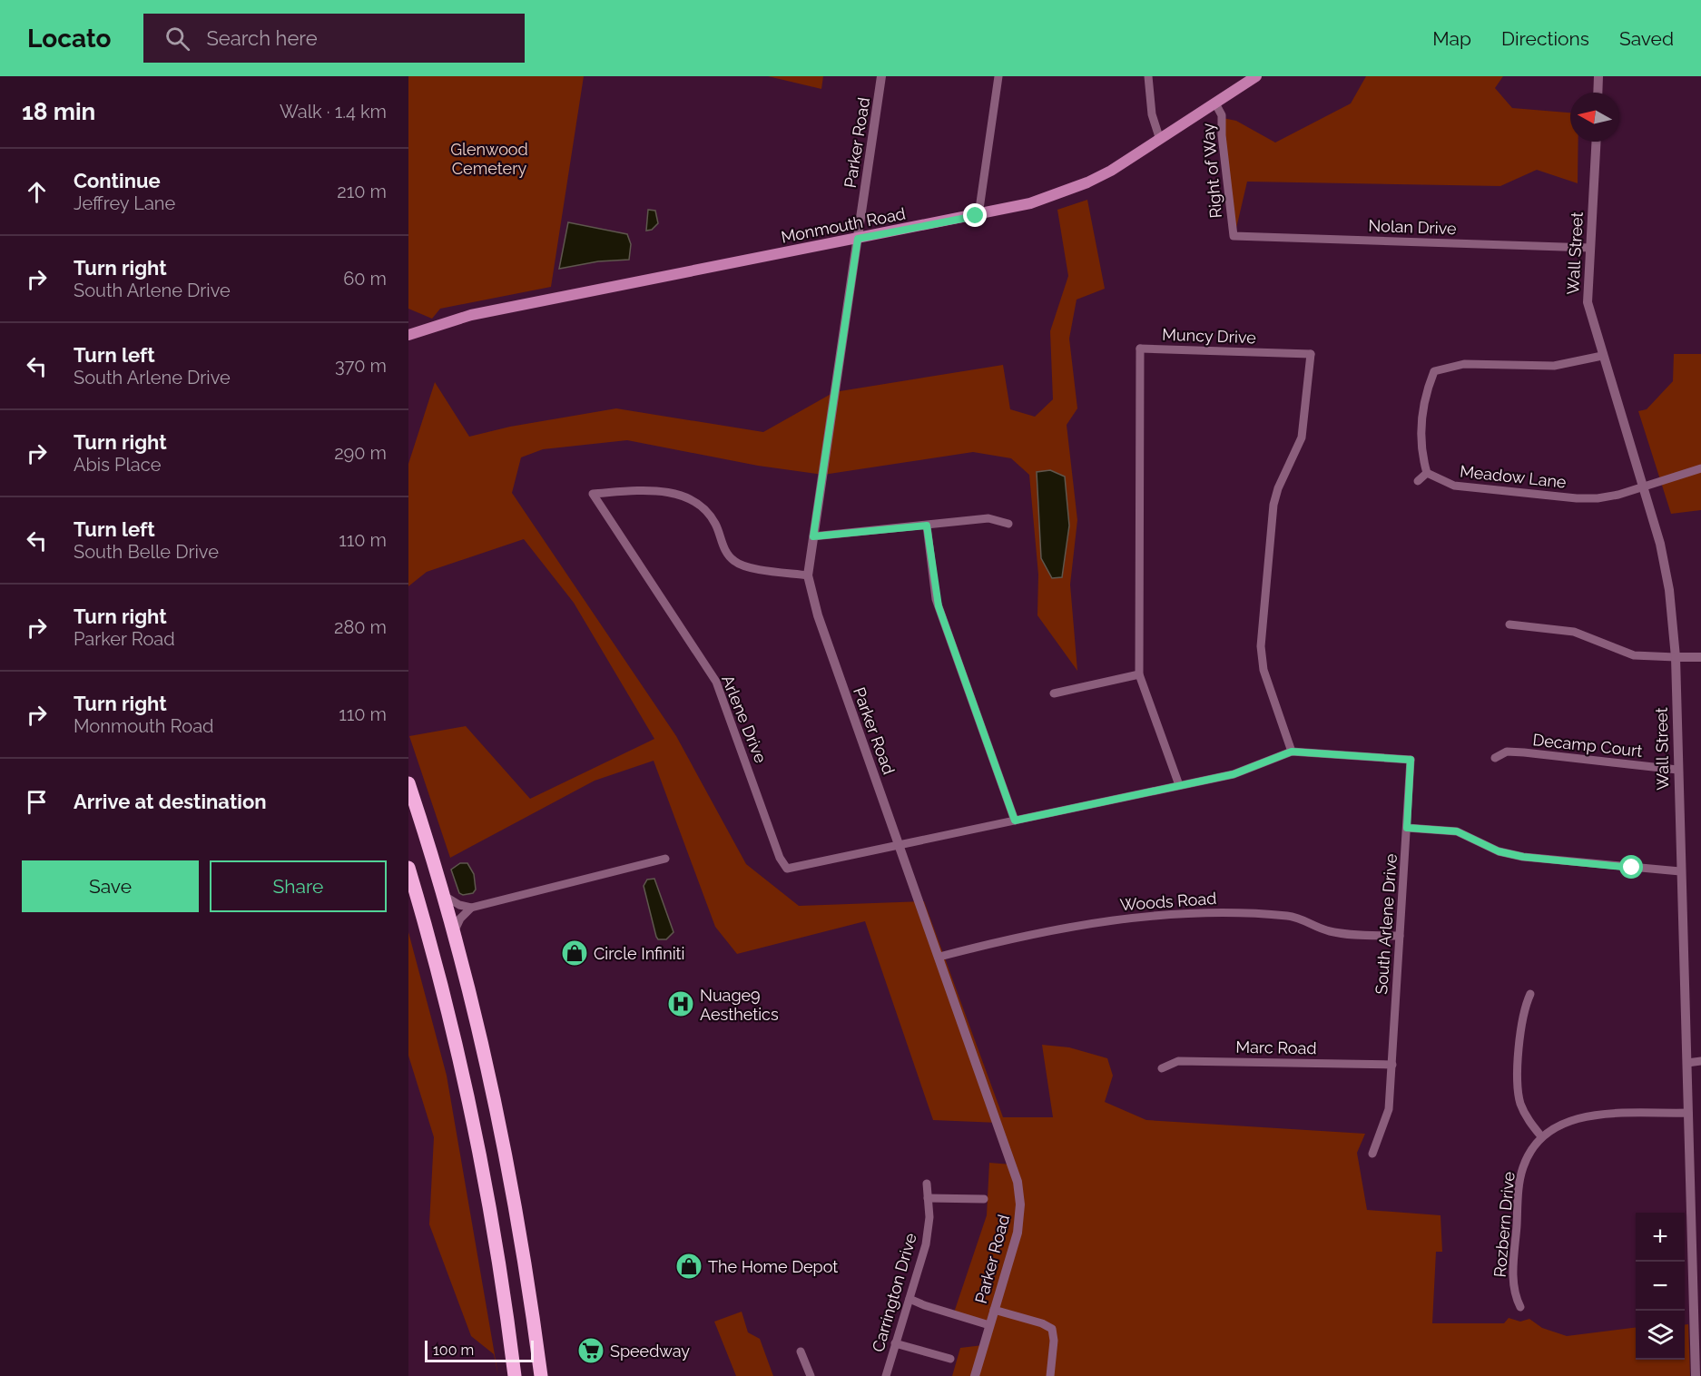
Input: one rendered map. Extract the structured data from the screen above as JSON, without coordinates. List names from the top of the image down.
{
  "streets": {
    "main road": ["Monmouth Road"],
    "street": [
      "Parker Road",
      "Right of Way",
      "Nolan Drive",
      "Wall Street",
      "Muncy Drive",
      "Meadow Lane",
      "Arlene Drive",
      "Decamp Court",
      "Woods Road",
      "South Arlene Drive",
      "Marc Road",
      "Rozbern Drive",
      "Carrington Drive"
    ]
  },
  "crossings": [
    ["Parker Road", "Monmouth Road"],
    ["Parker Road", "Arlene Drive"],
    ["Parker Road", "Woods Road"],
    ["Right of Way", "Monmouth Road"],
    ["Right of Way", "Nolan Drive"],
    ["Nolan Drive", "Wall Street"],
    ["Wall Street", "Meadow Lane"],
    ["Wall Street", "Decamp Court"],
    ["Wall Street", "Rozbern Drive"],
    ["Woods Road", "South Arlene Drive"],
    ["South Arlene Drive", "Marc Road"]
  ],
  "parks": ["Glenwood Cemetery"],
  "places": {
    "shop": ["Circle Infiniti", "The Home Depot"],
    "hospital": ["Nuage9 Aesthetics"],
    "supermarket": ["Speedway"]
  },
  "scale_bar": "100 m",
  "north": "left",
  "page": {
    "header": "Locato",
    "search": "Search here",
    "nav": ["Map", "Directions", "Saved"],
    "heading": ["18 min", "Walk · 1.4 km"],
    "list": [
      ["Continue", "Jeffrey Lane", "210 m"],
      ["Turn right", "South Arlene Drive", "60 m"],
      ["Turn left", "South Arlene Drive", "370 m"],
      ["Turn right", "Abis Place", "290 m"],
      ["Turn left", "South Belle Drive", "110 m"],
      ["Turn right", "Parker Road", "280 m"],
      ["Turn right", "Monmouth Road", "110 m"],
      "Arrive at destination"
    ],
    "buttons": ["Save", "Share"],
    "map_buttons": ["+", "−"],
    "scale": "100 m"
  }
}
